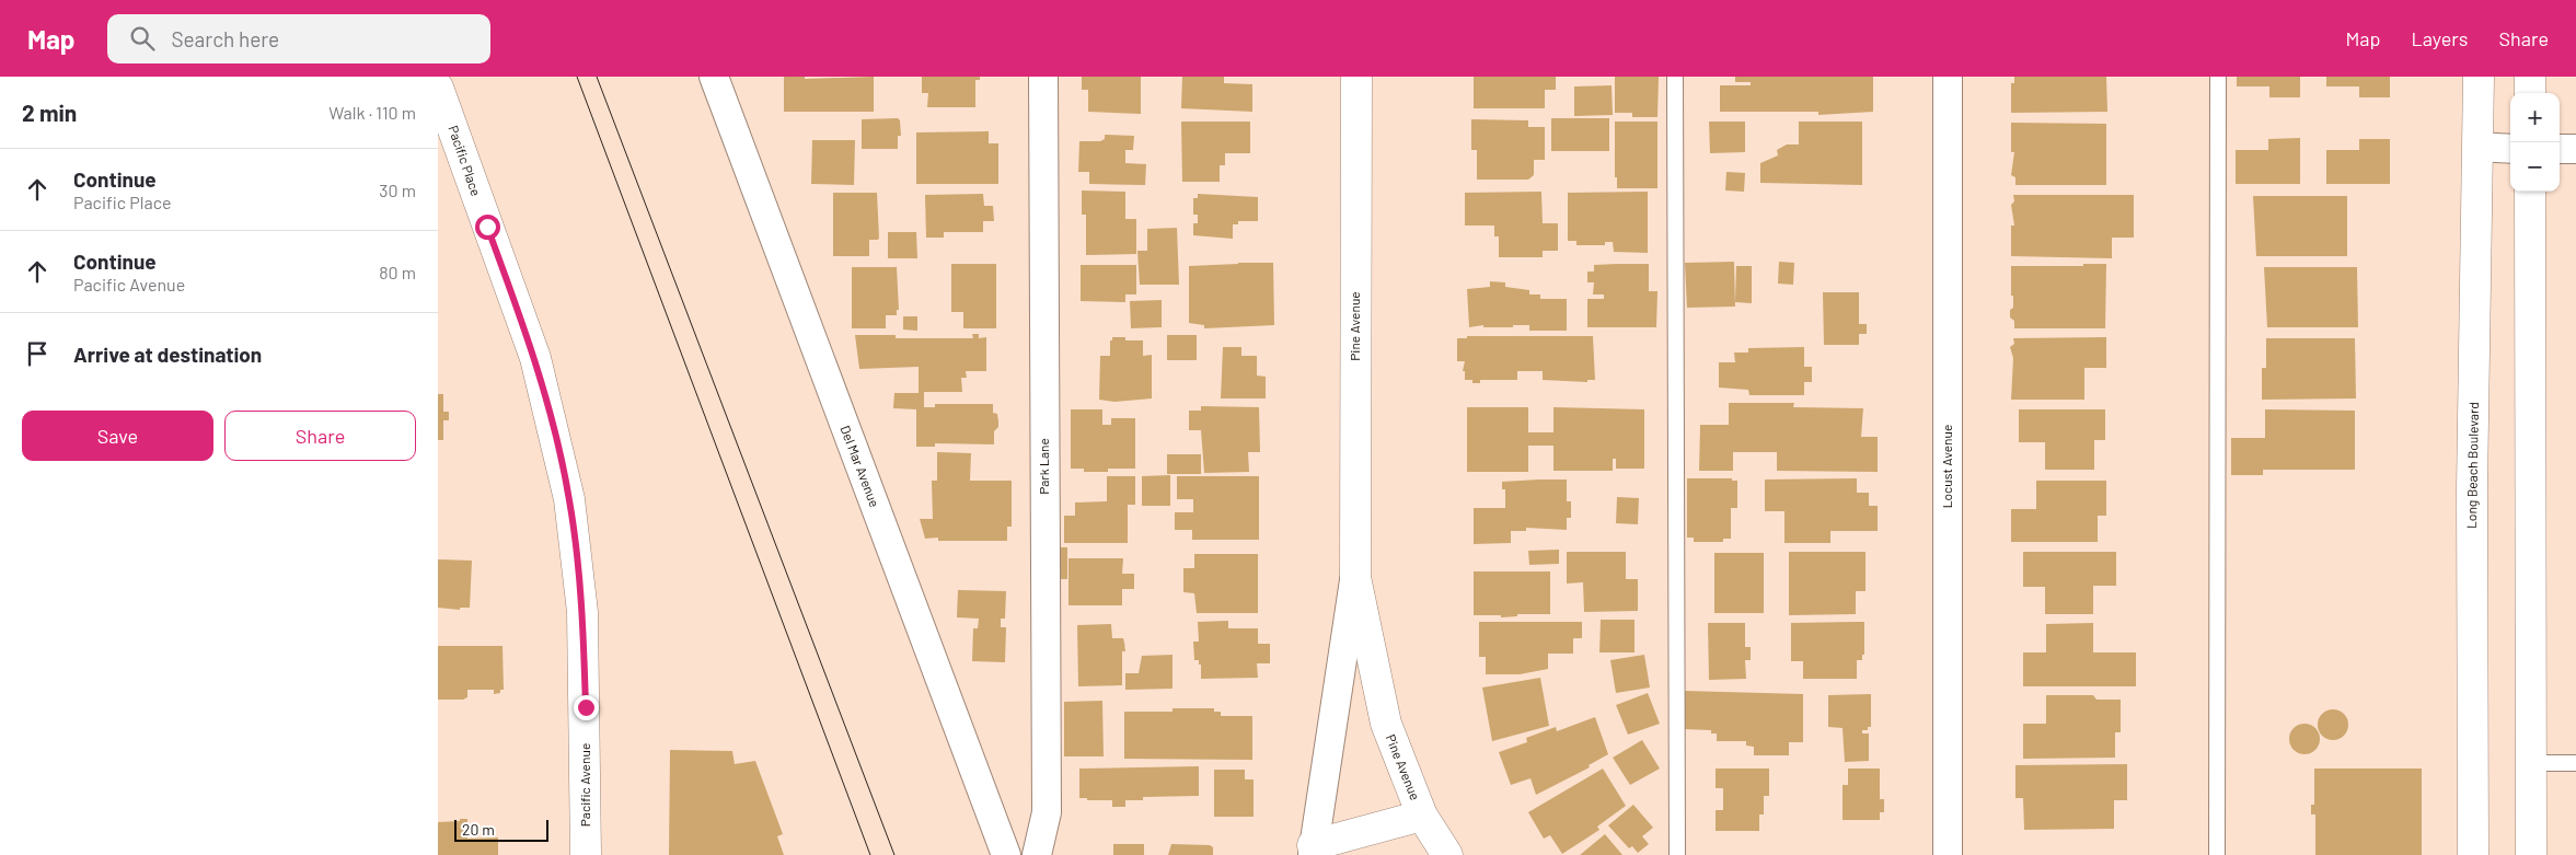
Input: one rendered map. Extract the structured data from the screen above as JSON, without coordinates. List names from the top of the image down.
{
  "streets": {
    "main road": [
      "Pacific Place",
      "Pine Avenue",
      "Long Beach Boulevard",
      "Pacific Avenue"
    ],
    "street": ["Del Mar Avenue", "Park Lane", "Locust Avenue"]
  },
  "crossings": [
    ["Pacific Place", "Pacific Avenue"]
  ],
  "scale_bar": "20 m",
  "page": {
    "header": "Map",
    "search": "Search here",
    "nav": ["Map", "Layers", "Share"],
    "heading": ["2 min", "Walk · 110 m"],
    "map_buttons": ["+", "−"],
    "list": [
      ["Continue", "Pacific Place", "30 m"],
      ["Continue", "Pacific Avenue", "80 m"],
      "Arrive at destination"
    ],
    "buttons": ["Save", "Share"],
    "scale": "20 m"
  }
}
